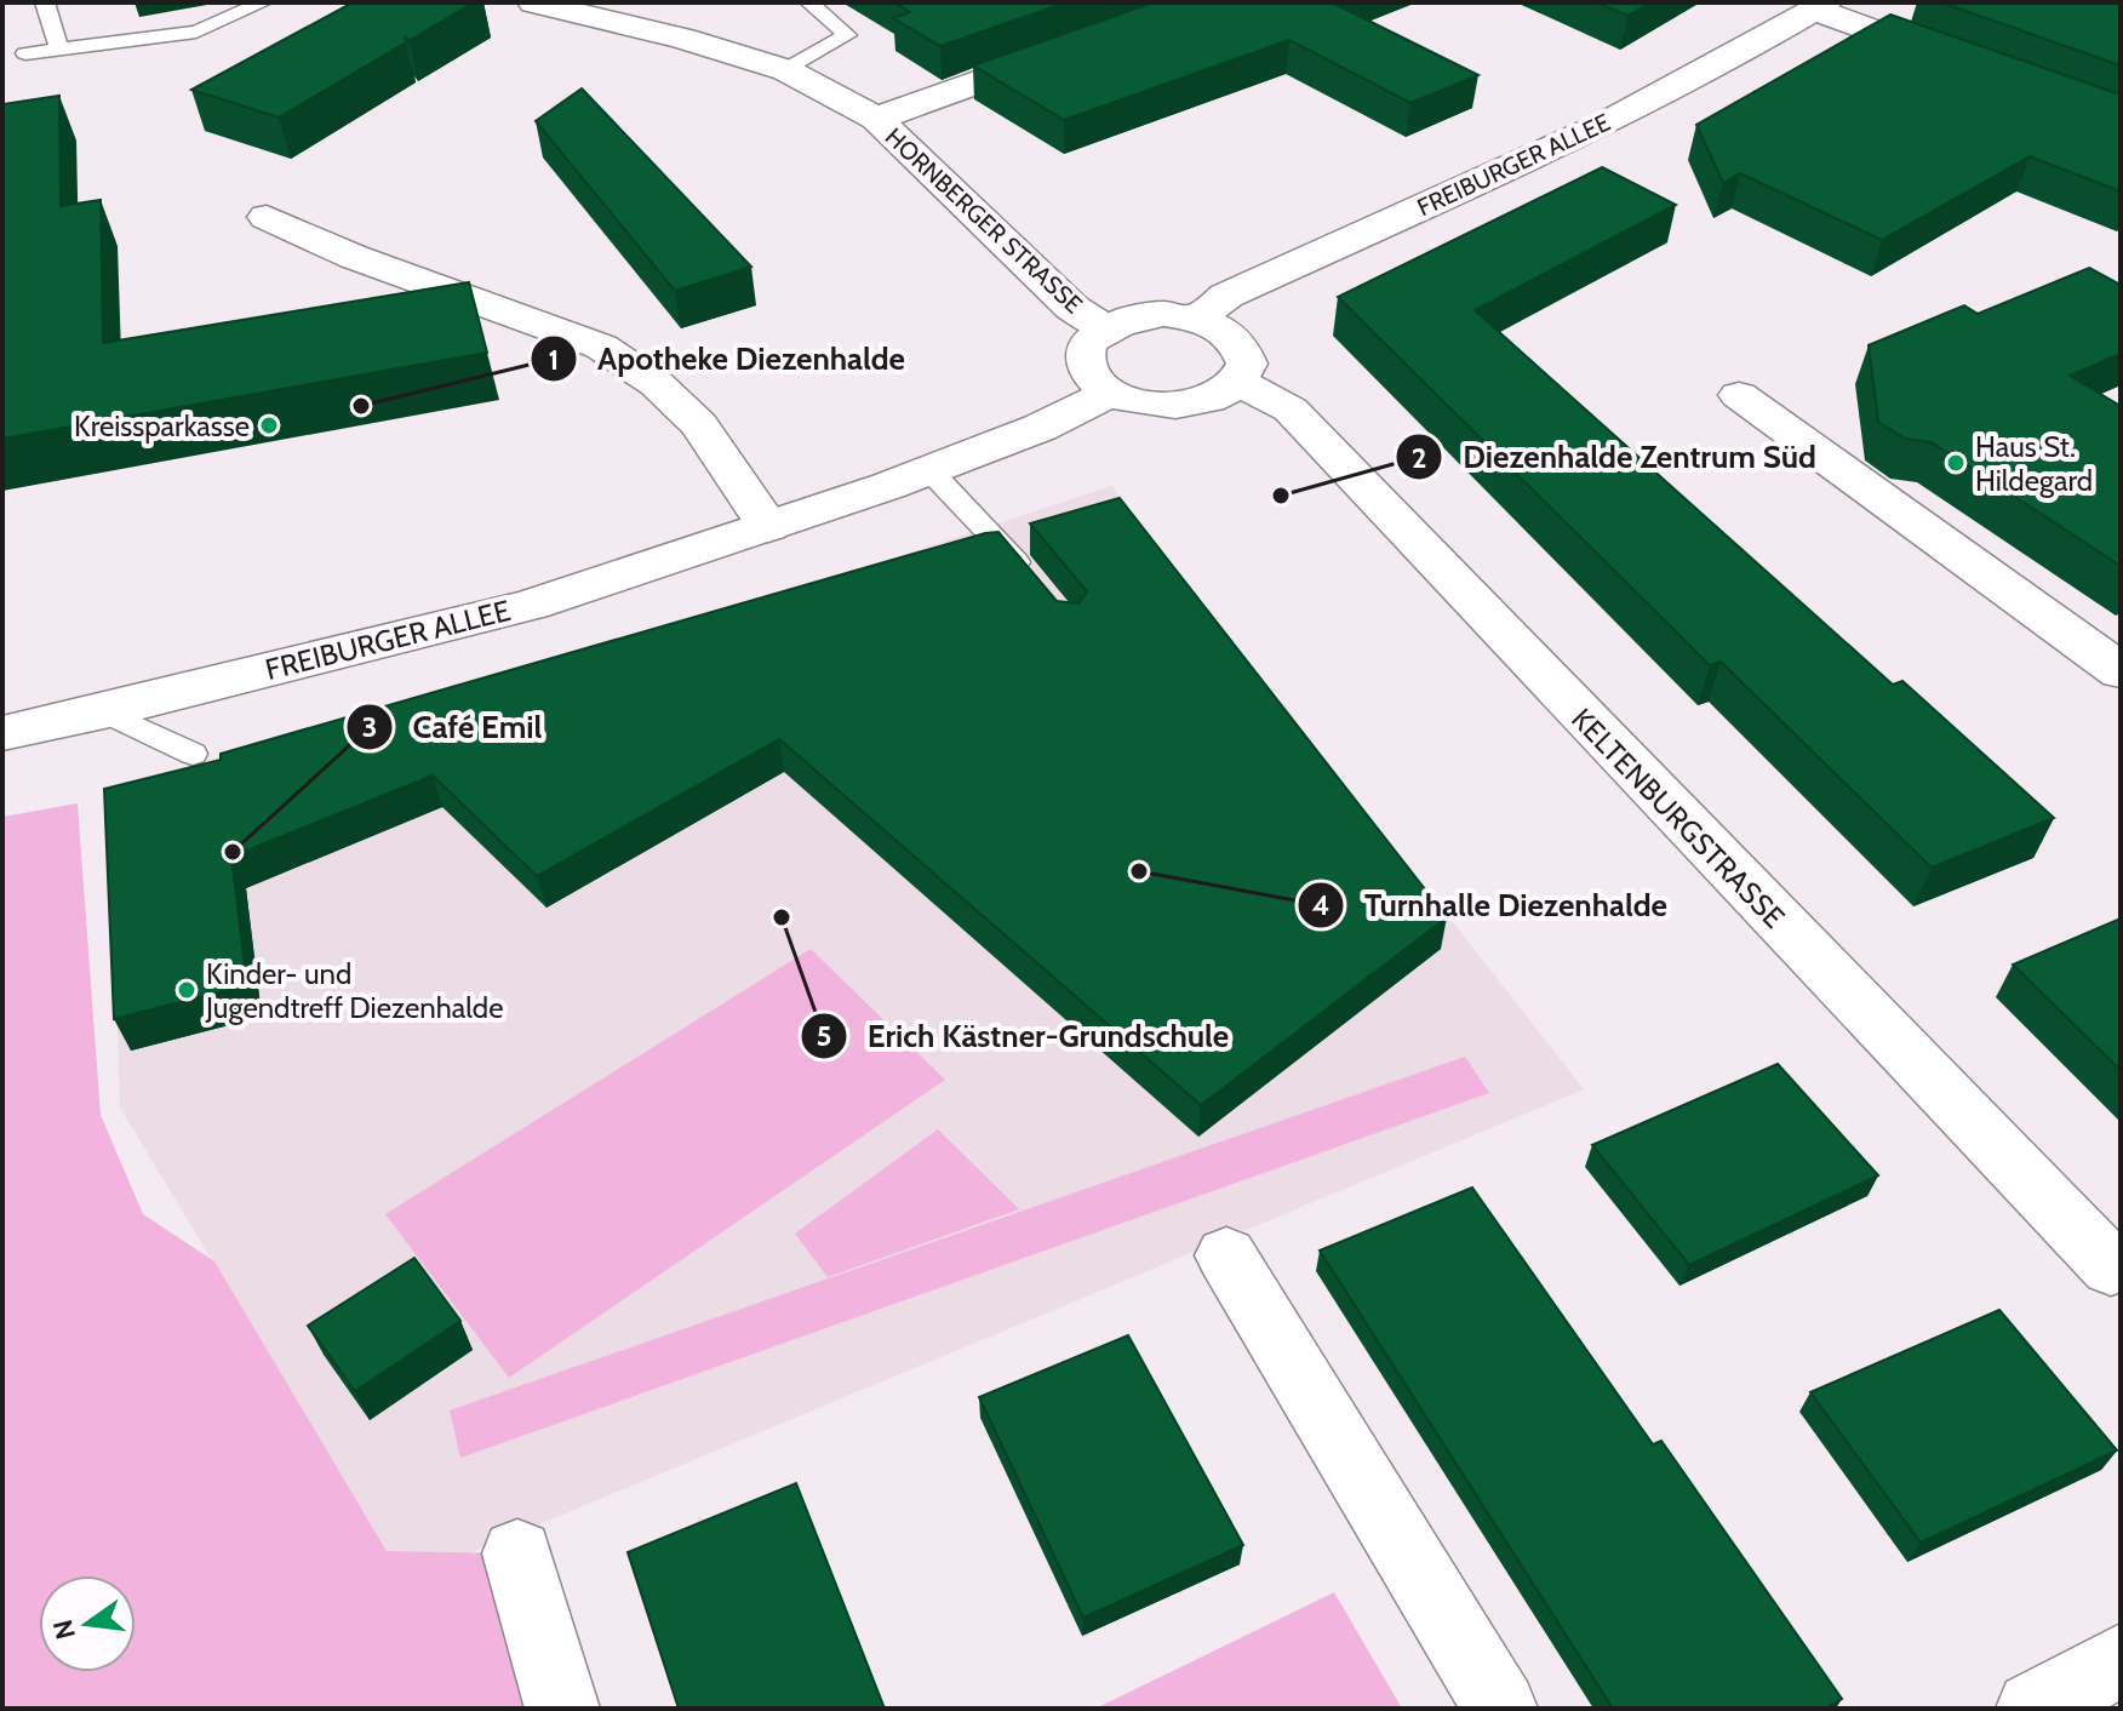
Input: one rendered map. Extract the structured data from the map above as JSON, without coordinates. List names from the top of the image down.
{
  "streets": {
    "street": ["FREIBURGER ALLEE", "HORNBERGER STRASSE", "KELTENBURGSTRASSE"]
  },
  "crossings": [
    ["FREIBURGER ALLEE", "HORNBERGER STRASSE"],
    ["FREIBURGER ALLEE", "KELTENBURGSTRASSE"],
    ["HORNBERGER STRASSE", "KELTENBURGSTRASSE"]
  ],
  "places": [
    "Apotheke Diezenhalde",
    "Kreissparkasse",
    "Haus St. Hildegard",
    "Diezenhalde Zentrum Süd",
    "Café Emil",
    "Turnhalle Diezenhalde",
    "Erich Kästner-Grundschule",
    "Kinder- und Jugendtreff Diezenhalde"
  ],
  "north": "left"
}
